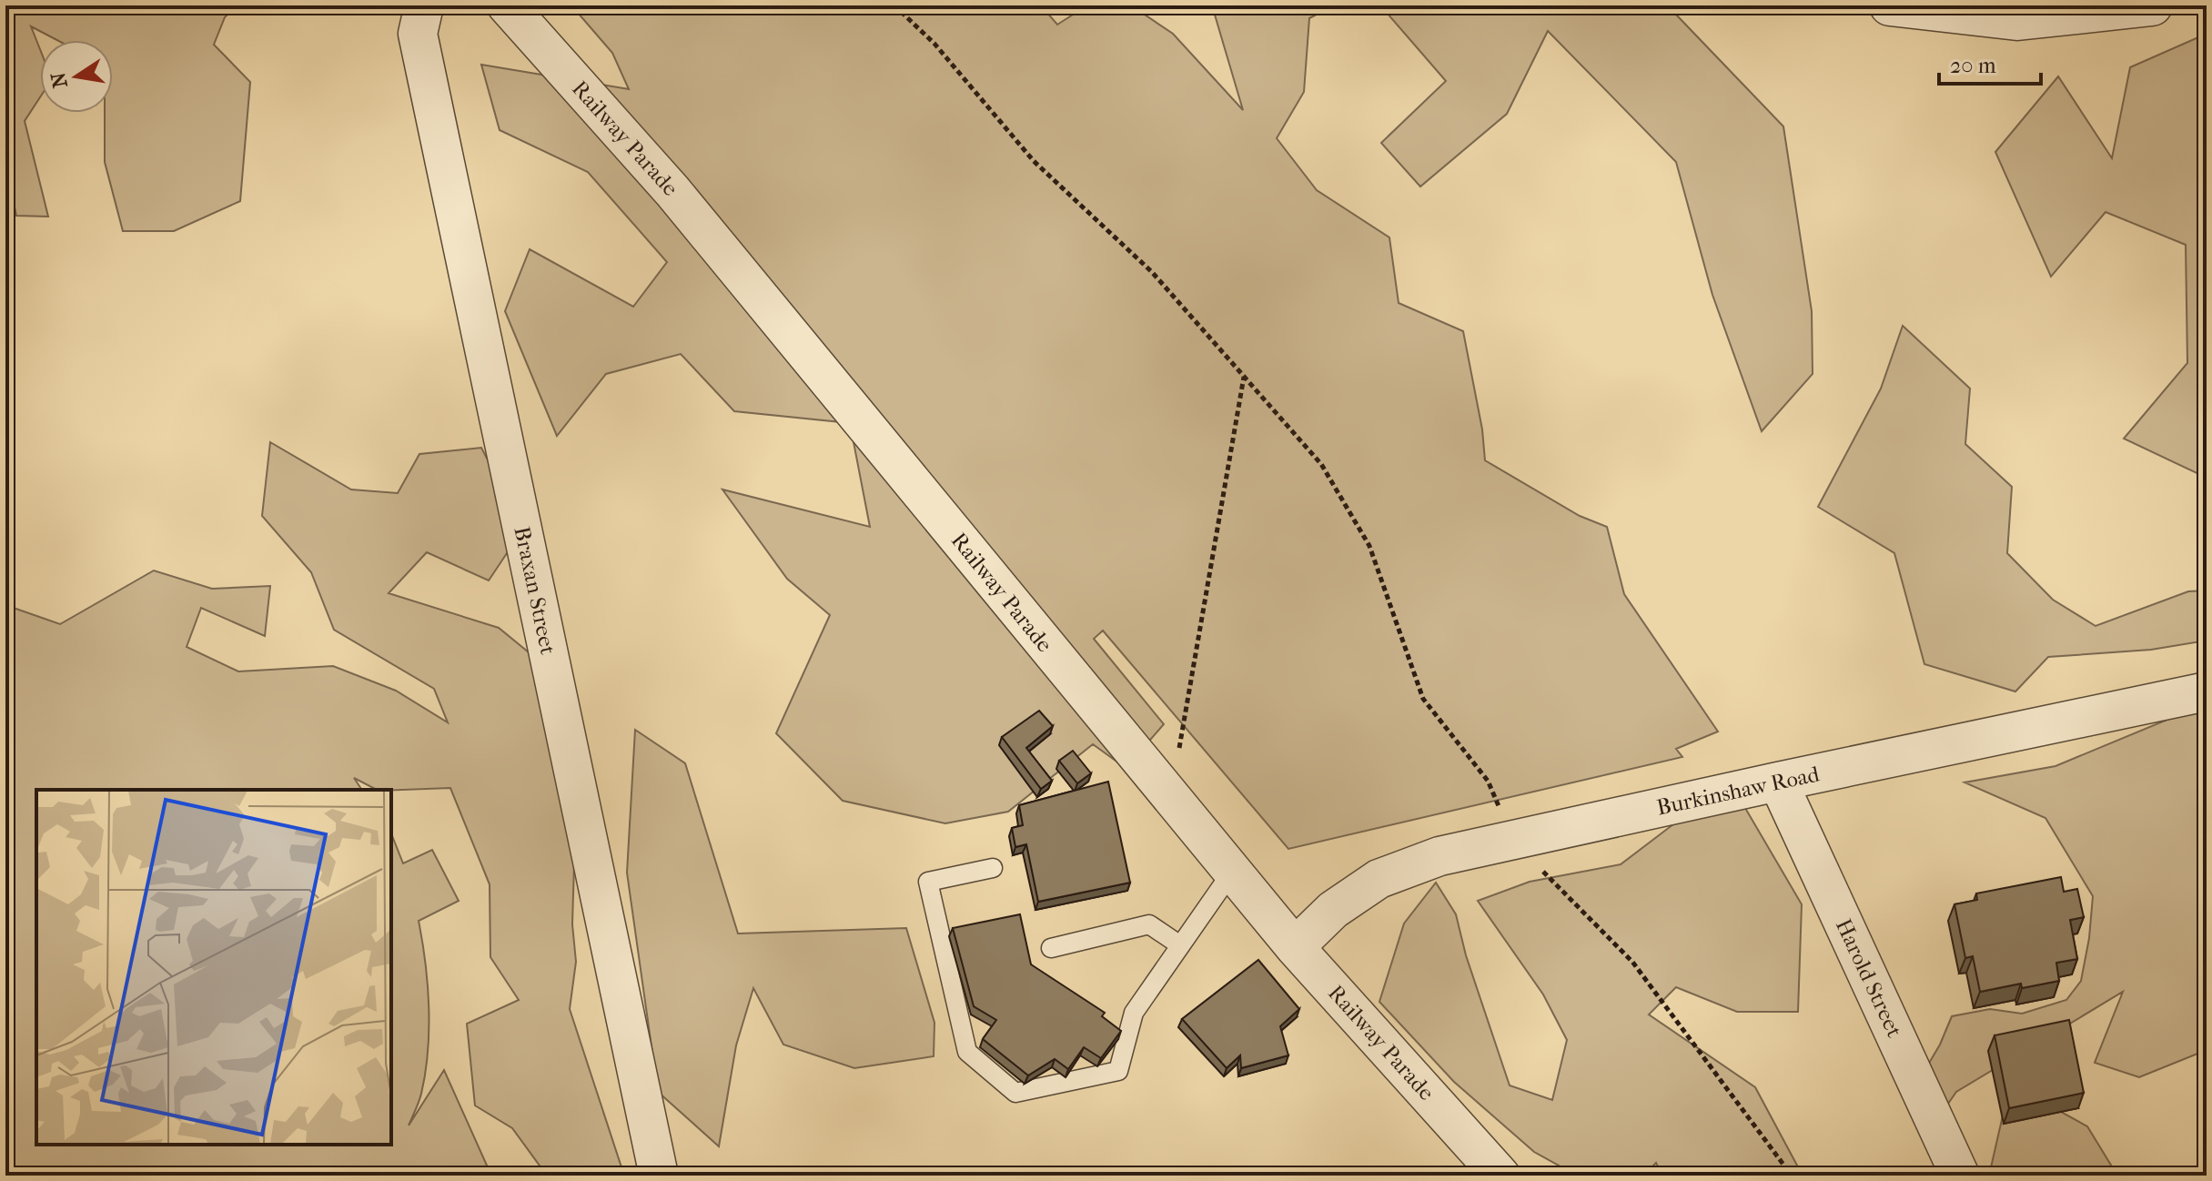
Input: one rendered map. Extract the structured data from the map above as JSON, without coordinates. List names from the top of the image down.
{
  "streets": {
    "street": [
      "Railway Parade",
      "Braxan Street",
      "Burkinshaw Road",
      "Harold Street"
    ]
  },
  "crossings": [
    ["Railway Parade", "Burkinshaw Road"],
    ["Burkinshaw Road", "Harold Street"]
  ],
  "scale_bar": "20 m",
  "north": "left"
}
